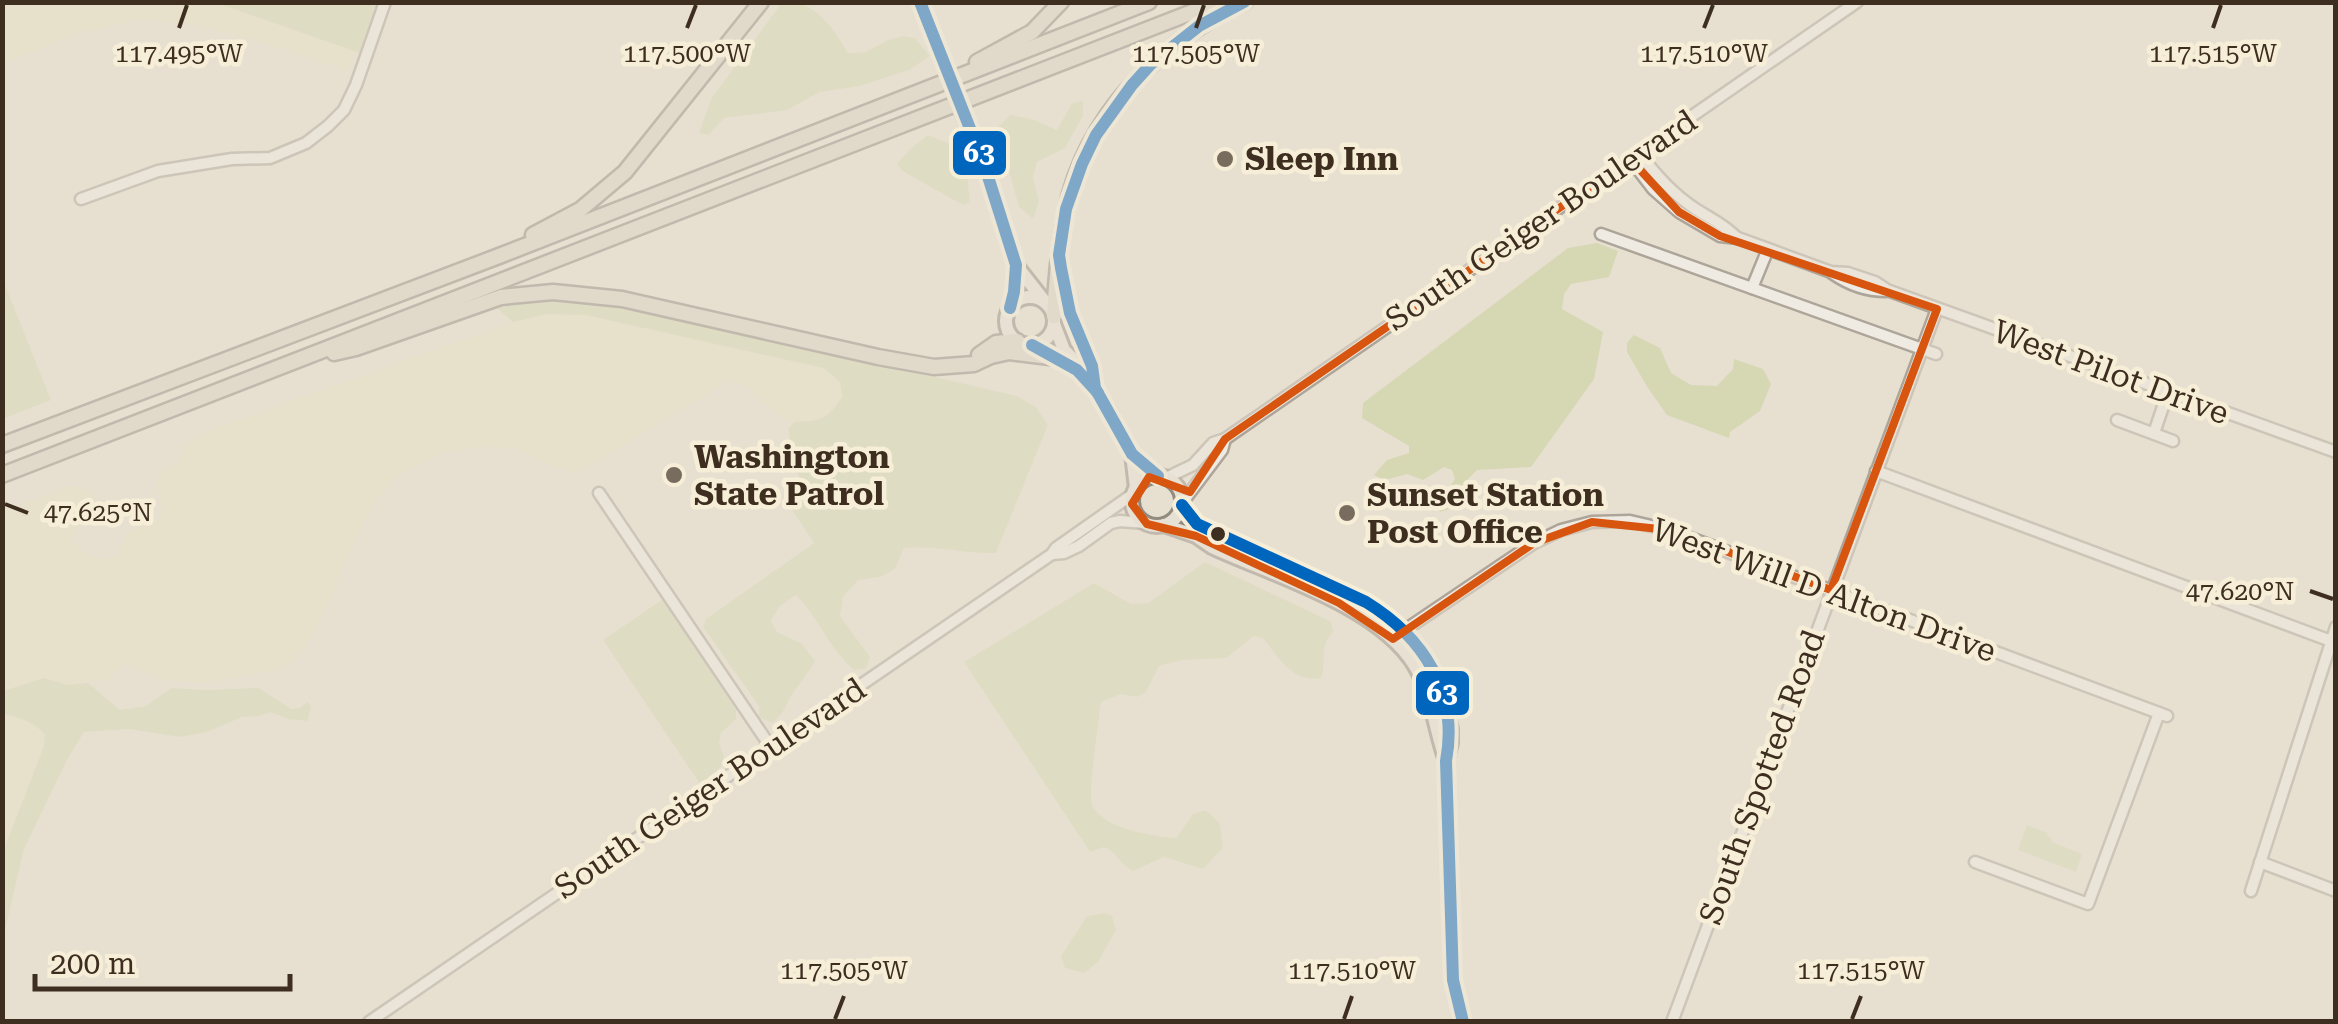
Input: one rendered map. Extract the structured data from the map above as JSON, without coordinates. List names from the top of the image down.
{
  "streets": {
    "street": [
      "South Geiger Boulevard",
      "West Pilot Drive",
      "West Will D Alton Drive",
      "South Spotted Road"
    ]
  },
  "crossings": [
    ["South Geiger Boulevard", "West Pilot Drive"],
    ["West Pilot Drive", "South Spotted Road"],
    ["West Will D Alton Drive", "South Spotted Road"]
  ],
  "places": ["Sleep Inn", "Washington State Patrol", "Sunset Station Post Office"],
  "lines": ["transit line 63"],
  "scale_bar": "200 m",
  "coordinates": [
    "117.495°W",
    "117.500°W",
    "117.505°W",
    "117.510°W",
    "117.515°W",
    "47.625°N",
    "47.620°N"
  ]
}
